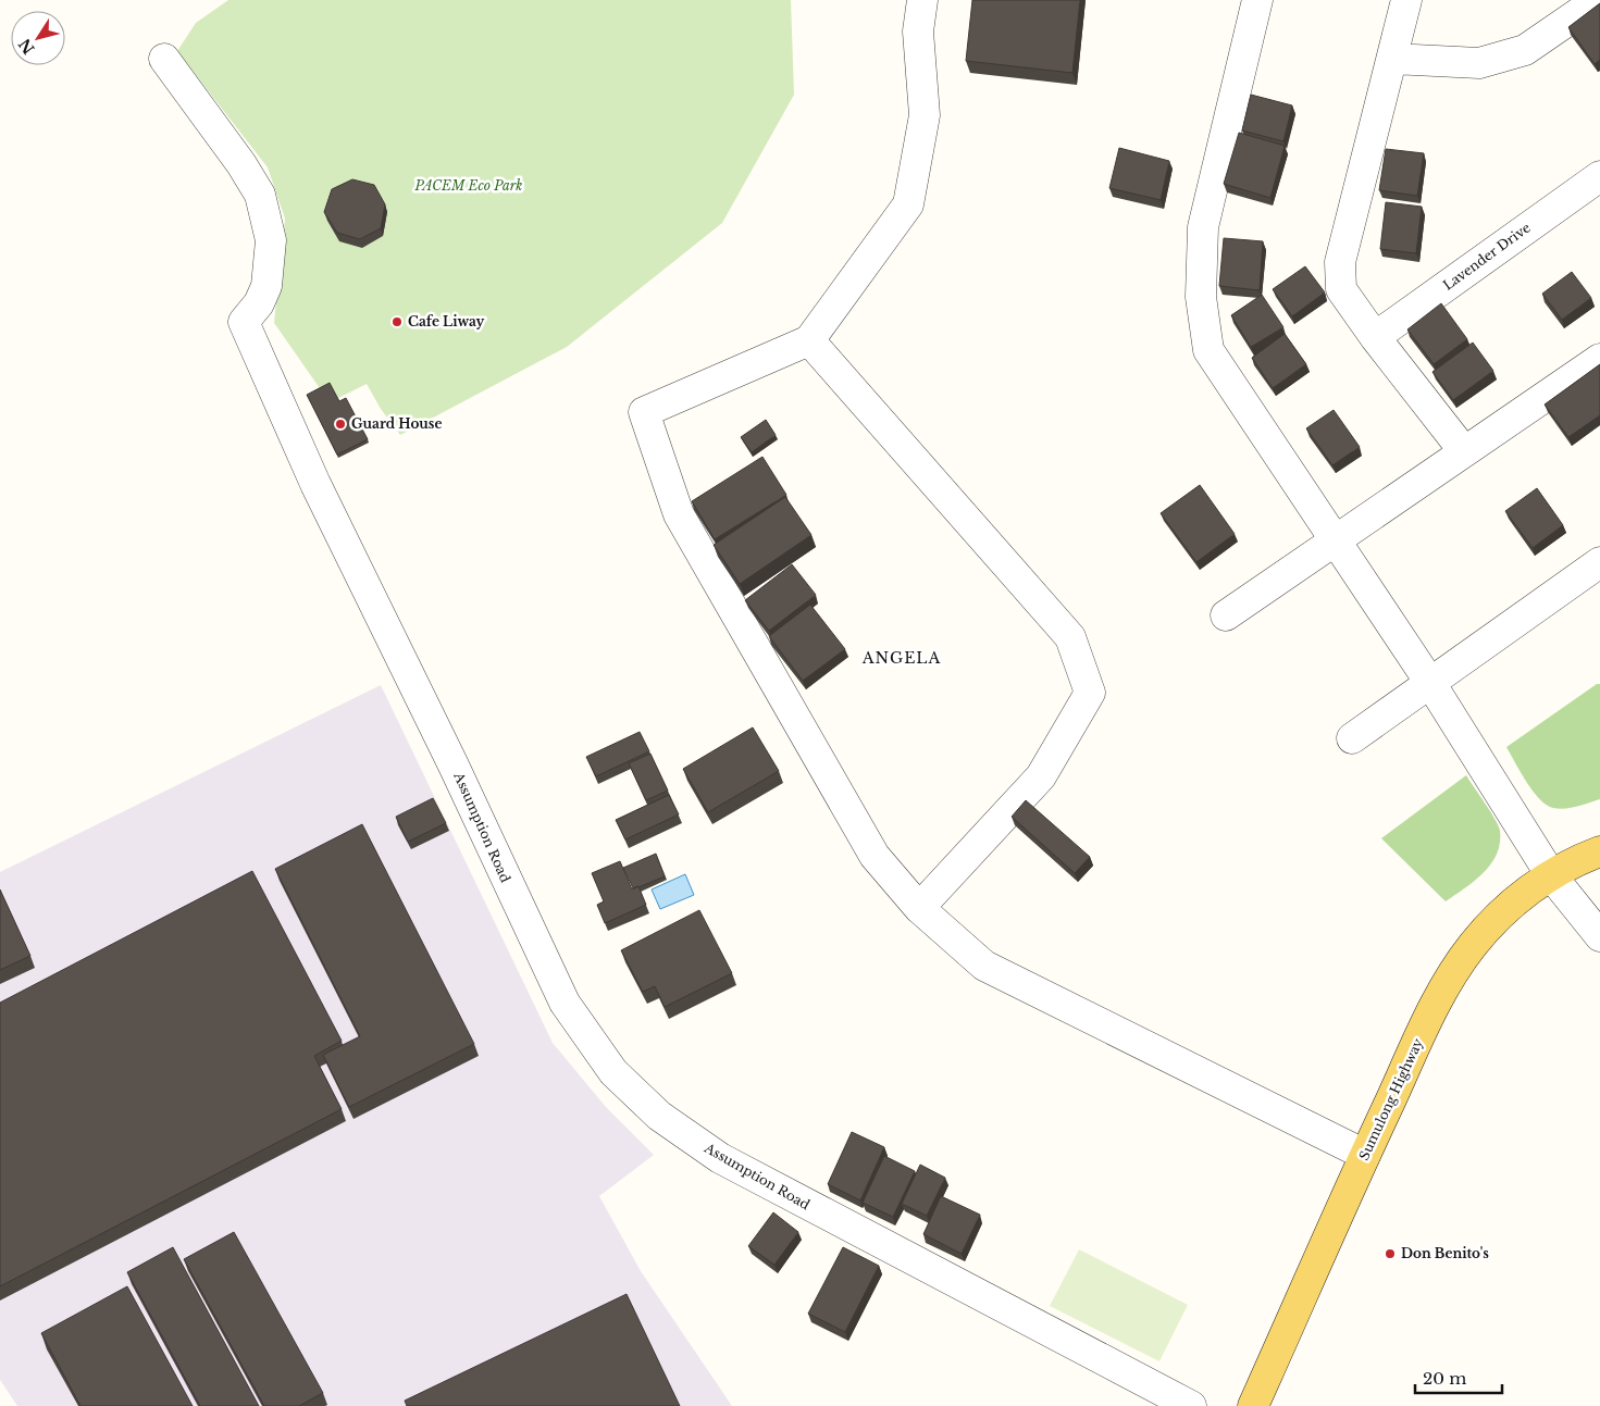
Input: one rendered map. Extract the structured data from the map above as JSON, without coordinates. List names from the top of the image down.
{
  "streets": {
    "main road": ["Sumulong Highway"],
    "street": ["Lavender Drive", "Assumption Road"]
  },
  "districts": ["ANGELA"],
  "parks": ["PACEM Eco Park"],
  "places": ["Cafe Liway", "Guard House", "Don Benito's"],
  "scale_bar": "20 m",
  "north": "bottom left"
}
